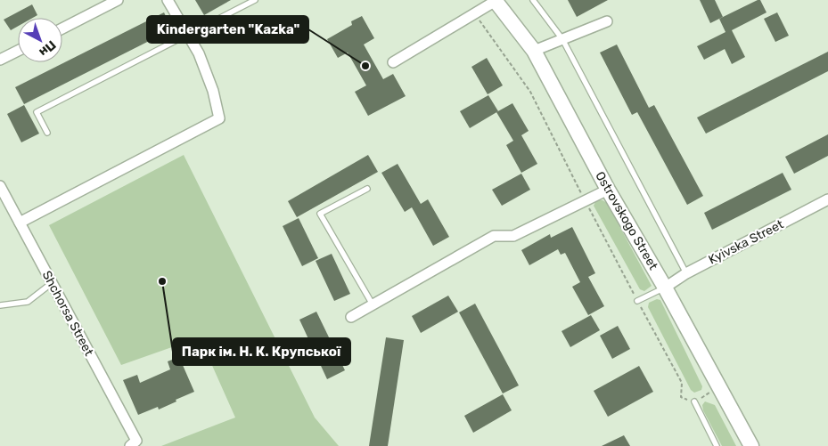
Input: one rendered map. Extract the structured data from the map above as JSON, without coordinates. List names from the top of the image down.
{
  "streets": {
    "main road": ["Ostrovskogo Street"],
    "street": ["Kyivska Street", "Shchorsa Street"]
  },
  "crossings": [
    ["Ostrovskogo Street", "Kyivska Street"]
  ],
  "places": ["Kindergarten \"Kazka\"", "Парк ім. Н. К. Крупської"],
  "north": "bottom right"
}
